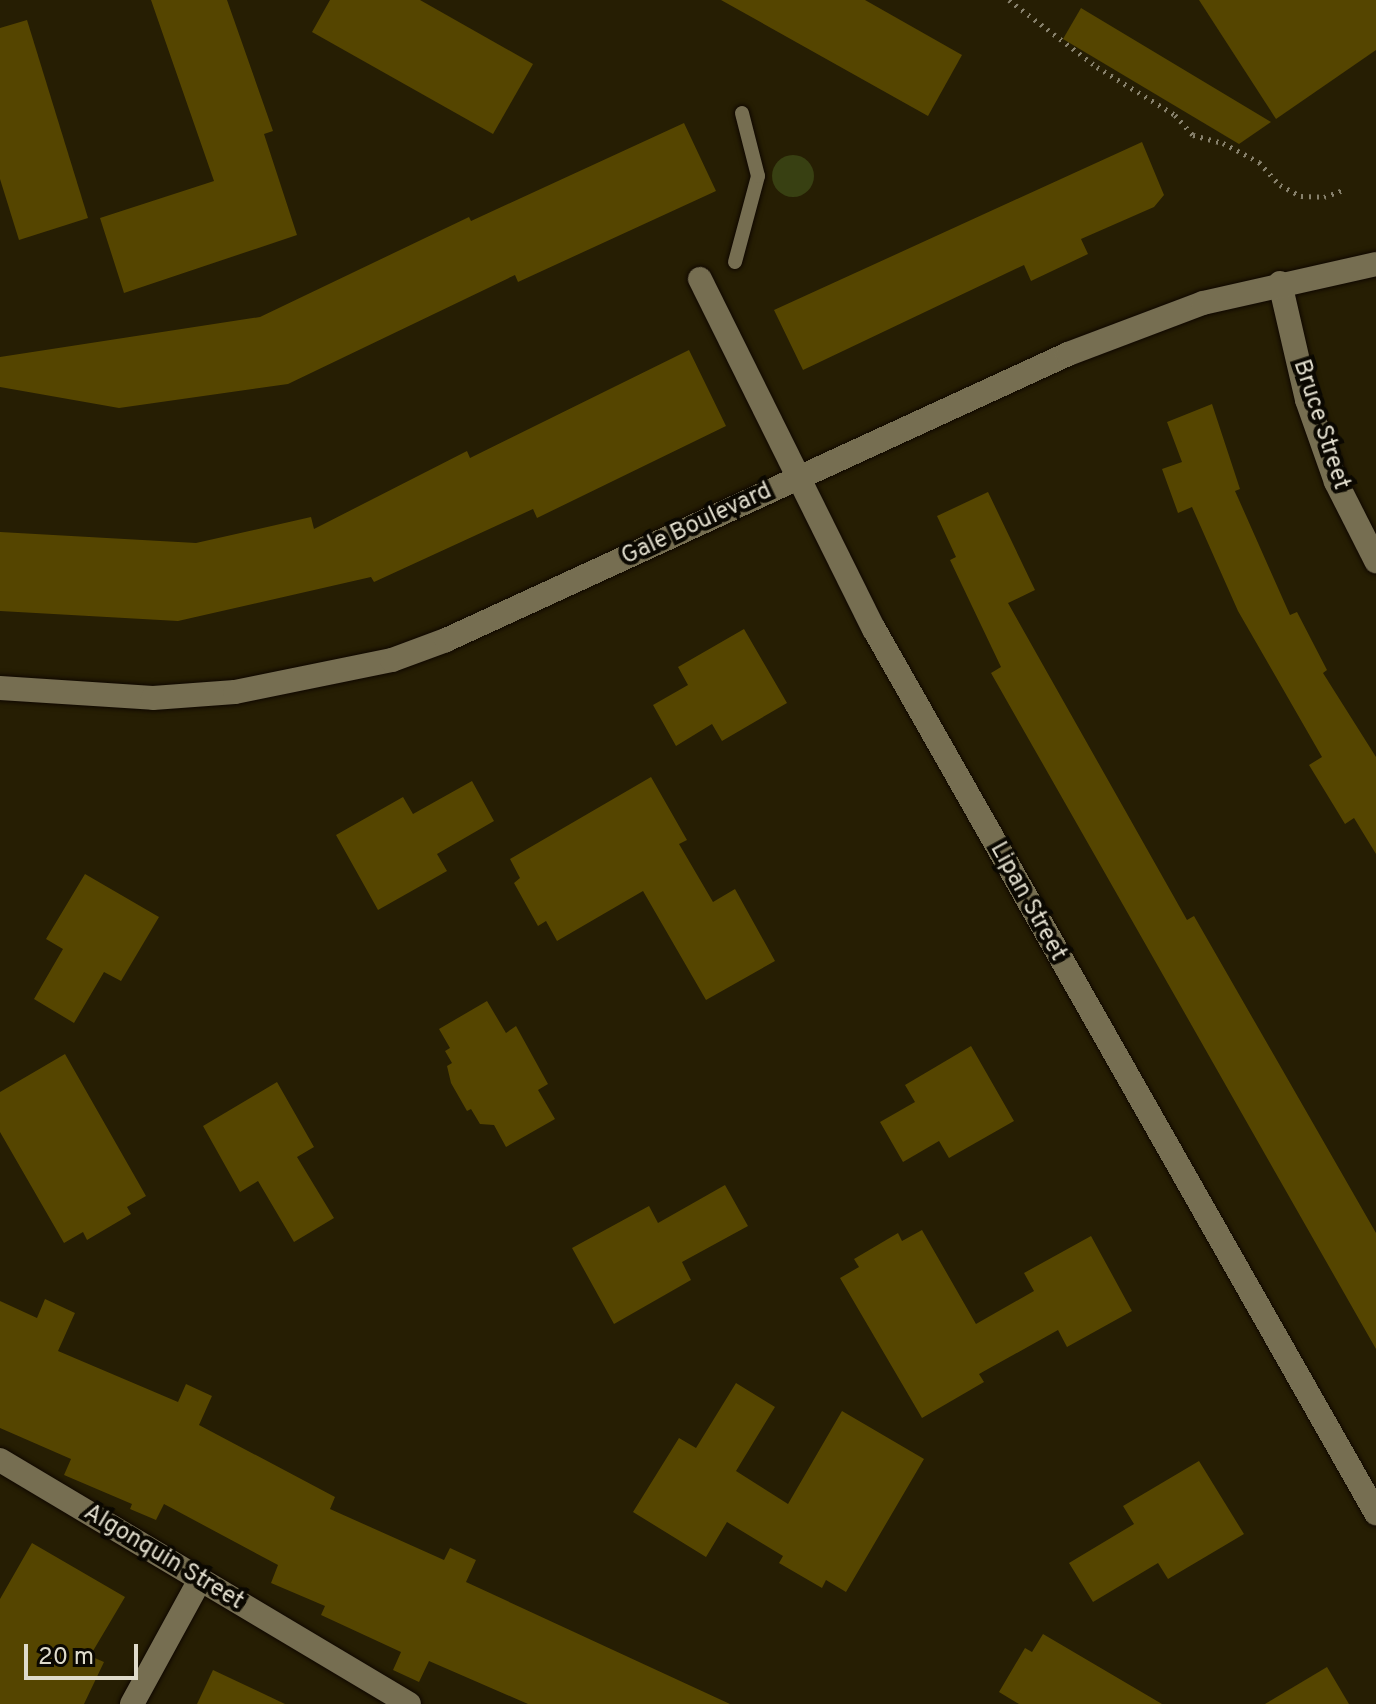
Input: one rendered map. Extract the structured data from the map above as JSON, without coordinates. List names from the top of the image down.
{
  "streets": {
    "street": [
      "Bruce Street",
      "Gale Boulevard",
      "Lipan Street",
      "Algonquin Street"
    ]
  },
  "crossings": [
    ["Bruce Street", "Gale Boulevard"],
    ["Gale Boulevard", "Lipan Street"]
  ],
  "scale_bar": "20 m"
}
